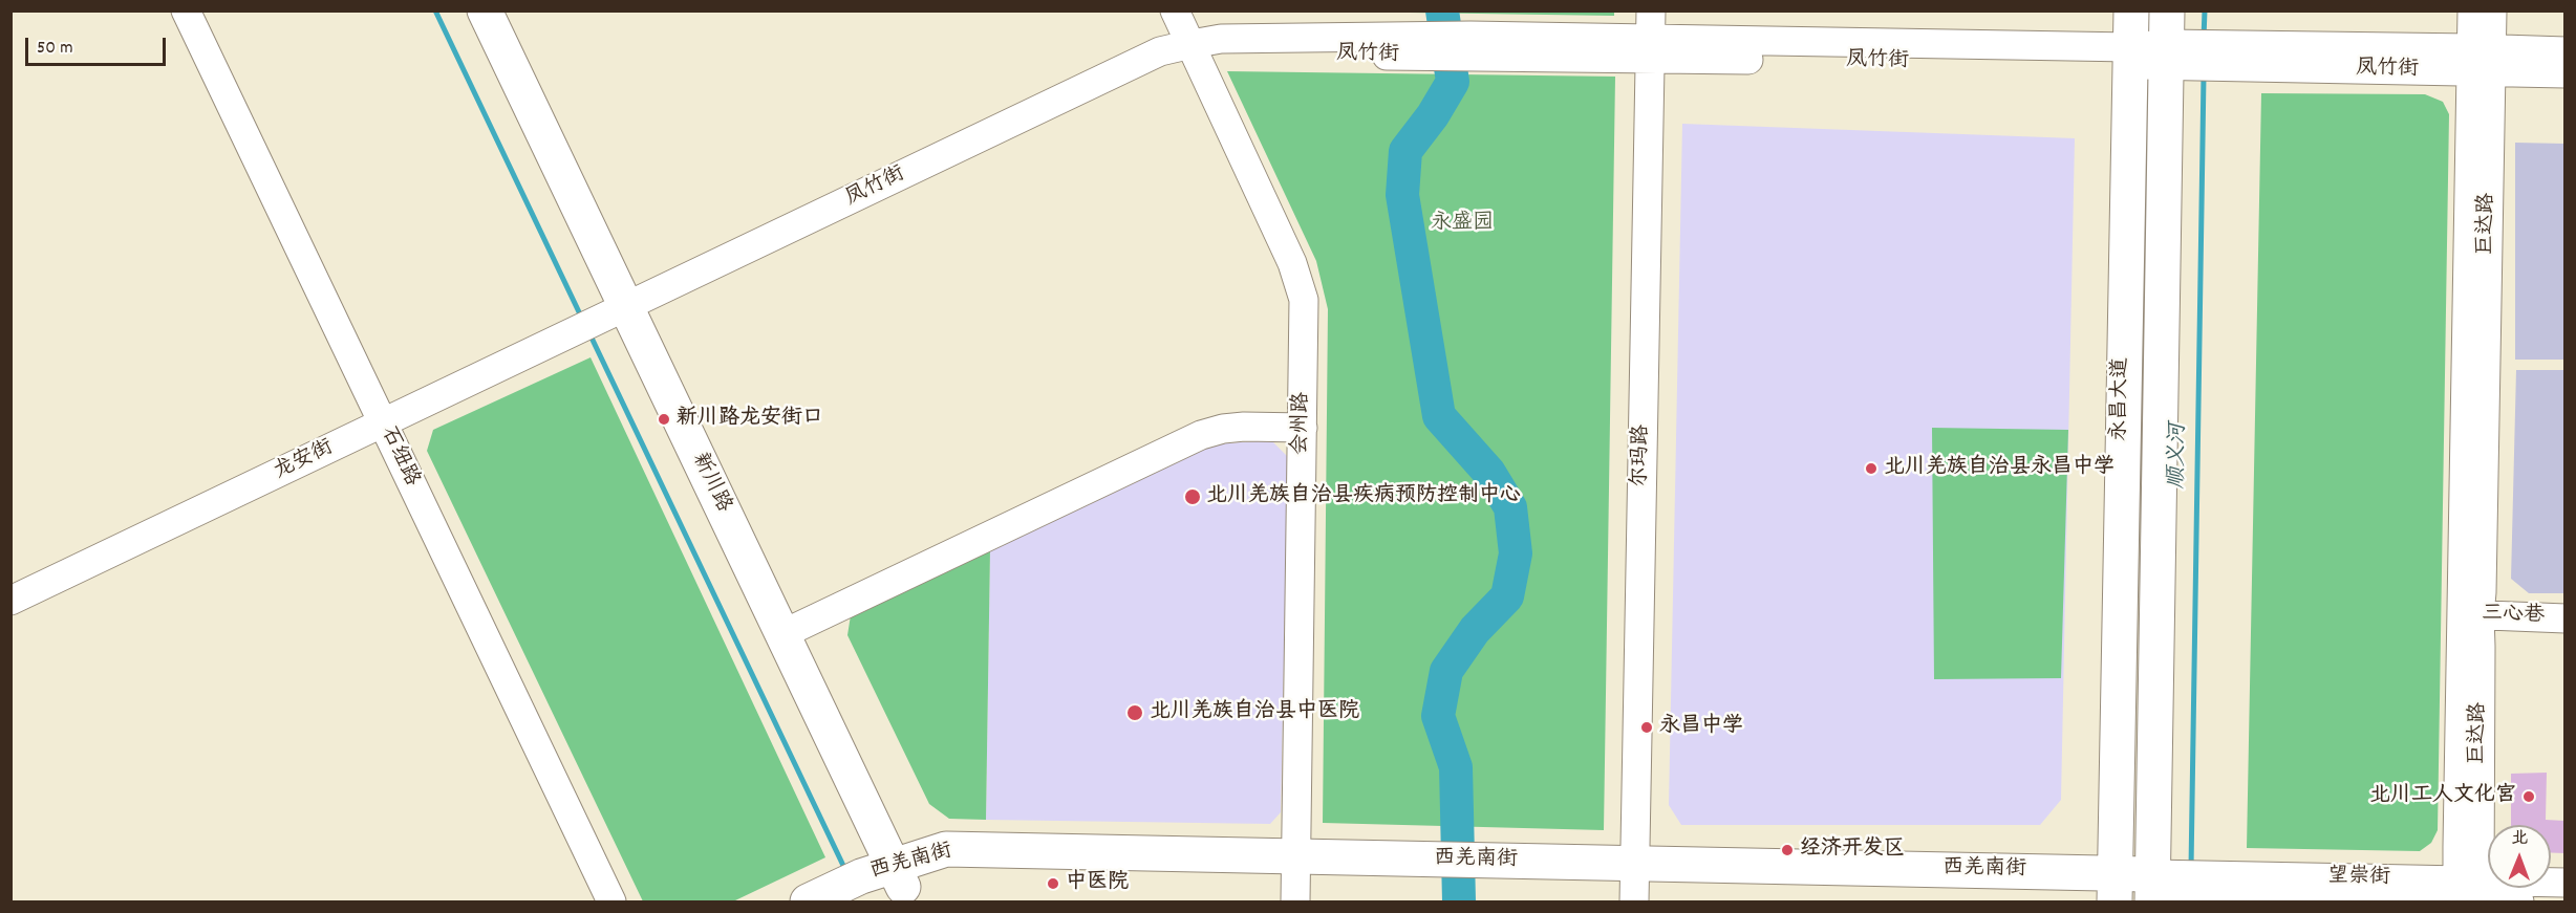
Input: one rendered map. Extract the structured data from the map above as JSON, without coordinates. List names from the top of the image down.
{
  "streets": {
    "main road": ["永昌大道", "新川路", "西羌南街"],
    "street": [
      "凤竹街",
      "巨达路",
      "会州路",
      "尔玛路",
      "石纽路",
      "龙安街",
      "三心巷",
      "望崇街"
    ]
  },
  "crossings": [
    ["凤竹街", "巨达路"],
    ["凤竹街", "永昌大道"],
    ["凤竹街", "会州路"],
    ["凤竹街", "尔玛路"],
    ["凤竹街", "龙安街"],
    ["凤竹街", "新川路"],
    ["巨达路", "三心巷"],
    ["巨达路", "望崇街"],
    ["永昌大道", "西羌南街"],
    ["永昌大道", "望崇街"],
    ["会州路", "西羌南街"],
    ["尔玛路", "西羌南街"],
    ["石纽路", "龙安街"],
    ["龙安街", "新川路"],
    ["新川路", "西羌南街"],
    ["西羌南街", "望崇街"]
  ],
  "water": ["顺义河"],
  "parks": ["永盛园"],
  "places": [
    "新川路龙安街口",
    "北川羌族自治县永昌中学",
    "北川羌族自治县疾病预防控制中心",
    "北川羌族自治县中医院",
    "永昌中学",
    "北川工人文化宫",
    "经济开发区",
    "中医院"
  ],
  "scale_bar": "50 m",
  "north": "top"
}
